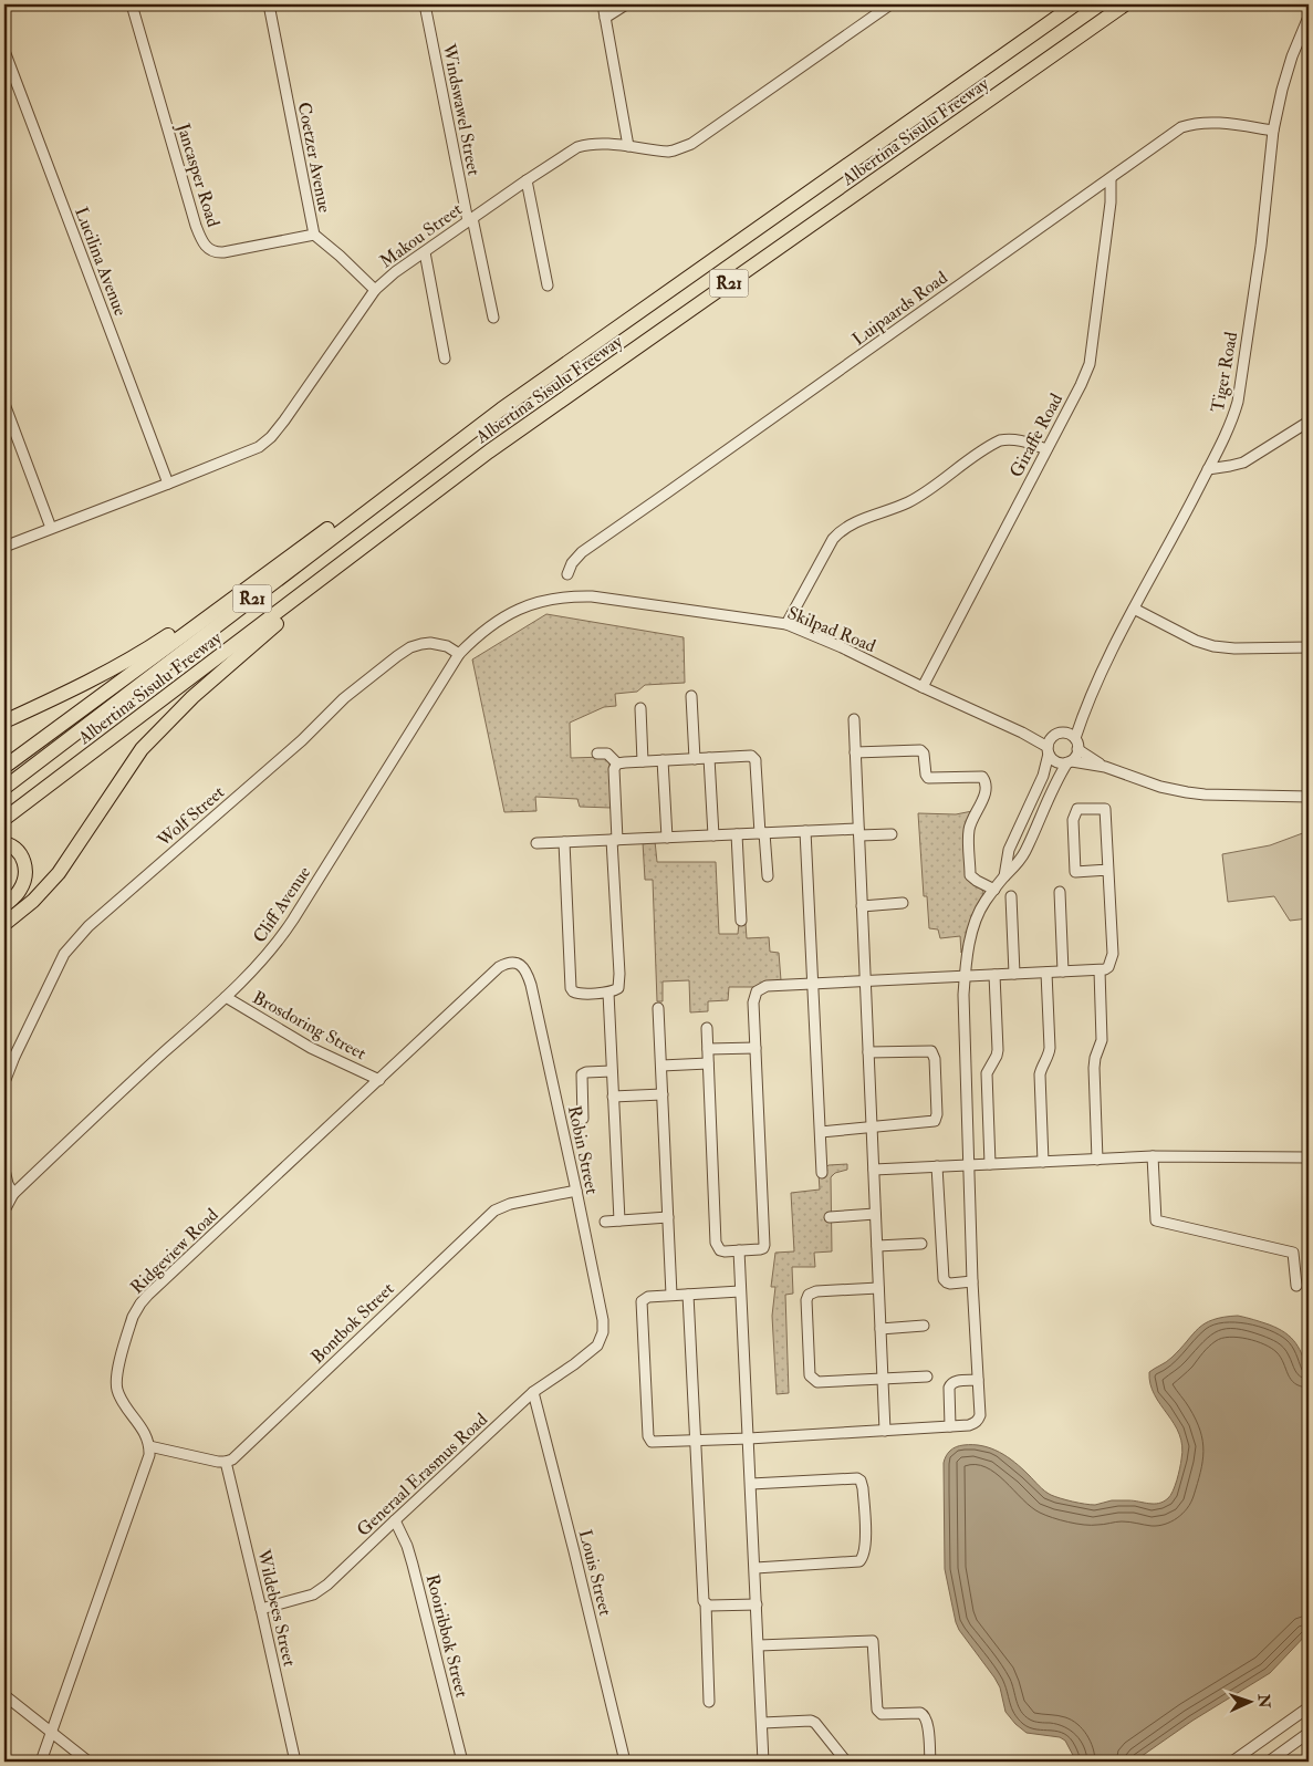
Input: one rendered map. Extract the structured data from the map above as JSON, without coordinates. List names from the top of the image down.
{
  "streets": {
    "highway": ["Albertina Sisulu Freeway", "R21"],
    "street": [
      "Windswawel Street",
      "Coetzer Avenue",
      "Jancasper Road",
      "Makou Street",
      "Lucilina Avenue",
      "Luipaards Road",
      "Tiger Road",
      "Giraffe Road",
      "Skilpad Road",
      "Wolf Street",
      "Cliff Avenue",
      "Brosdoring Street",
      "Robin Street",
      "Ridgeview Road",
      "Bontbok Street",
      "Generaal Erasmus Road",
      "Louis Street",
      "Wildebees Street",
      "Rooiribbok Street"
    ]
  },
  "crossings": [
    ["Windswawel Street", "Makou Street"],
    ["Coetzer Avenue", "Jancasper Road"],
    ["Coetzer Avenue", "Makou Street"],
    ["Makou Street", "Lucilina Avenue"],
    ["Luipaards Road", "Tiger Road"],
    ["Luipaards Road", "Giraffe Road"],
    ["Tiger Road", "Skilpad Road"],
    ["Giraffe Road", "Skilpad Road"],
    ["Skilpad Road", "Cliff Avenue"],
    ["Wolf Street", "Cliff Avenue"],
    ["Cliff Avenue", "Brosdoring Street"],
    ["Brosdoring Street", "Ridgeview Road"],
    ["Robin Street", "Ridgeview Road"],
    ["Robin Street", "Bontbok Street"],
    ["Robin Street", "Generaal Erasmus Road"],
    ["Bontbok Street", "Wildebees Street"],
    ["Generaal Erasmus Road", "Louis Street"],
    ["Generaal Erasmus Road", "Wildebees Street"],
    ["Generaal Erasmus Road", "Rooiribbok Street"]
  ],
  "north": "right"
}
